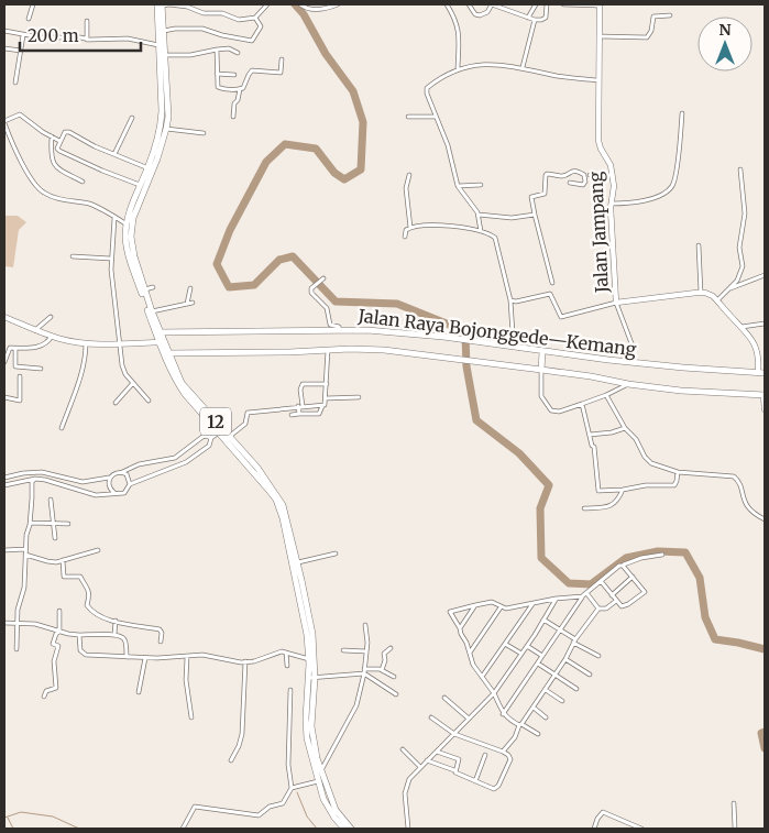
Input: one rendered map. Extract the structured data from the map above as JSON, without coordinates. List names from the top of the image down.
{
  "streets": {
    "highway": ["Jalan Raya Bojonggede—Kemang", "12"],
    "street": ["Jalan Jampang"]
  },
  "crossings": [
    ["Jalan Jampang", "Jalan Raya Bojonggede—Kemang"],
    ["Jalan Raya Bojonggede—Kemang", "12"]
  ],
  "scale_bar": "200 m",
  "north": "top"
}
